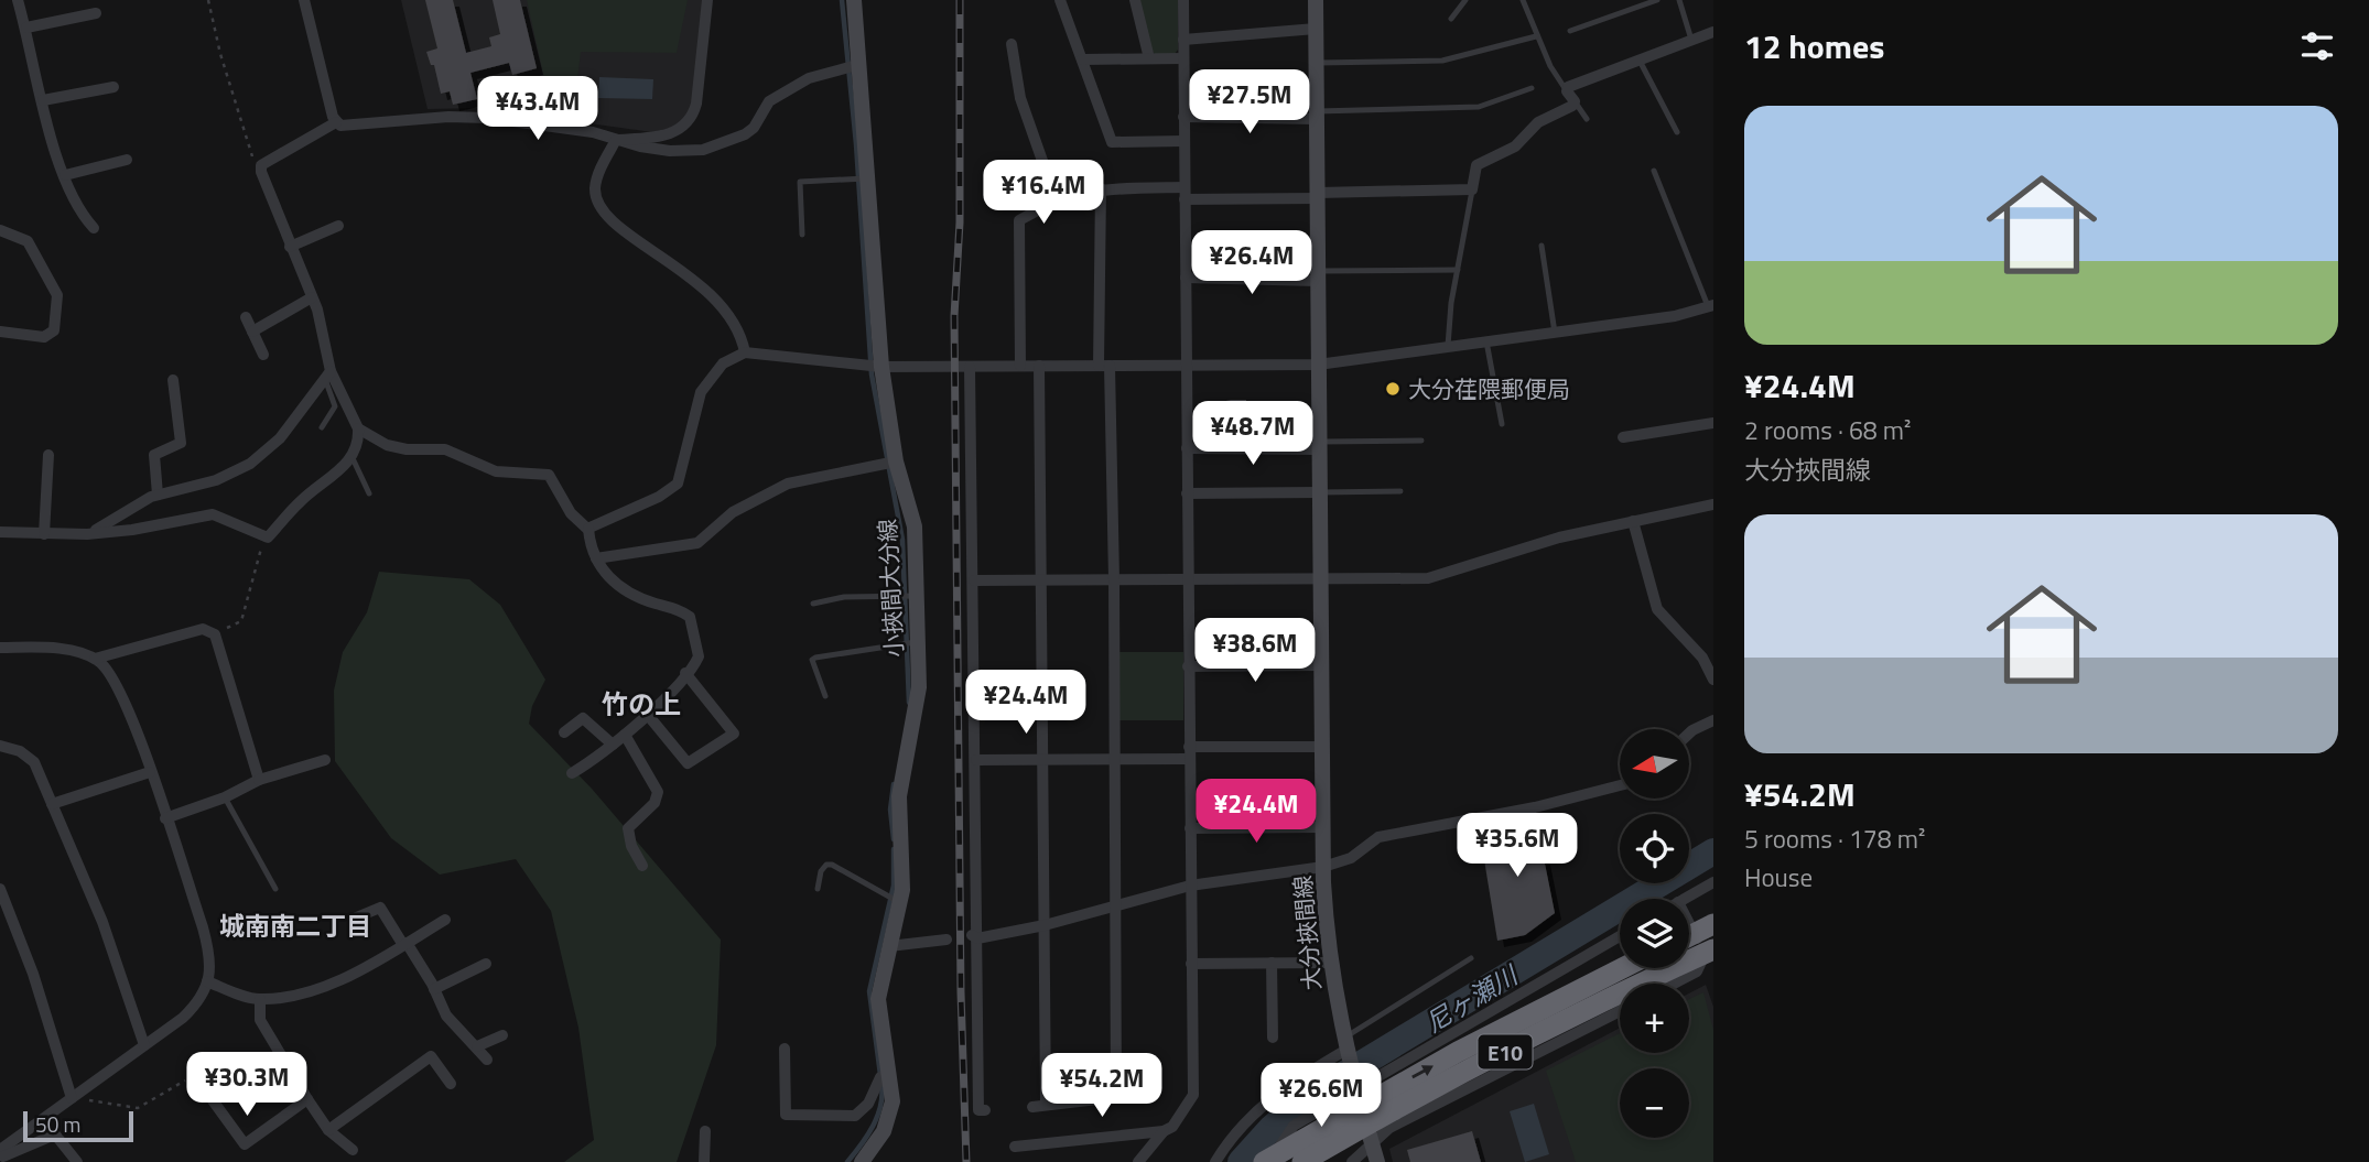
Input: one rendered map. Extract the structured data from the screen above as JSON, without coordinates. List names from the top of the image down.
{
  "streets": {
    "highway": ["E10"],
    "main road": ["小挾間大分線", "大分挾間線"]
  },
  "districts": ["竹の上", "城南南二丁目"],
  "water": ["尼ヶ瀬川"],
  "places": ["大分荏隈郵便局"],
  "scale_bar": "50 m",
  "north": "left",
  "page": {
    "heading": "12 homes",
    "price": [
      "¥27.5M",
      "¥43.4M",
      "¥16.4M",
      "¥26.4M",
      "¥48.7M",
      "¥38.6M",
      "¥24.4M",
      "¥24.4M",
      "¥35.6M",
      "¥30.3M",
      "¥54.2M",
      "¥26.6M"
    ],
    "list": [
      {
        "name": "¥24.4M",
        "note": "2 rooms · 68 m² · 大分挾間線"
      },
      {
        "name": "¥54.2M",
        "note": "5 rooms · 178 m² · House"
      }
    ],
    "map_buttons": ["+", "−"],
    "scale": "50 m"
  }
}
